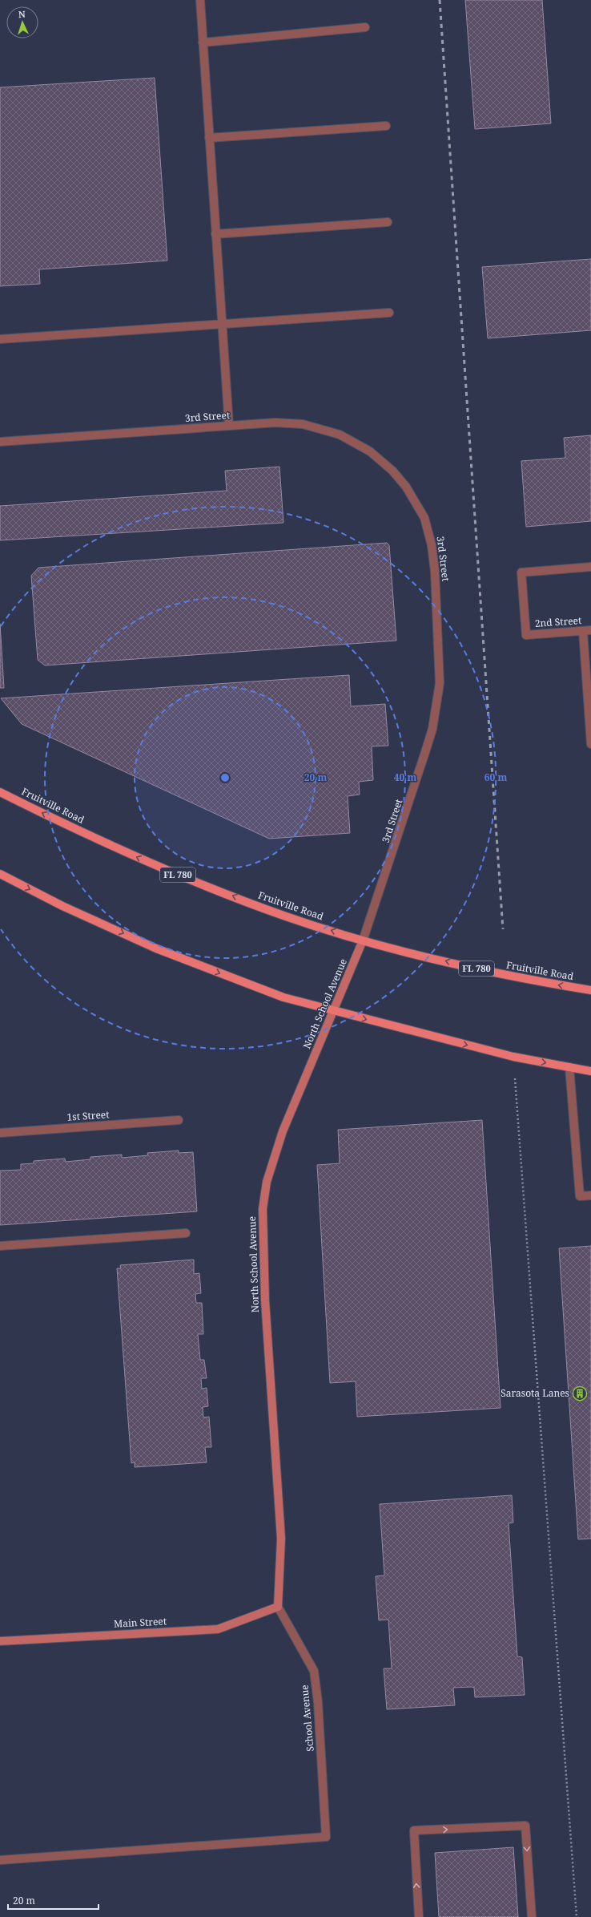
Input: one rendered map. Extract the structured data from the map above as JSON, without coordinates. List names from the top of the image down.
{
  "streets": {
    "main road": ["Fruitville Road", "FL 780"],
    "street": [
      "3rd Street",
      "2nd Street",
      "North School Avenue",
      "1st Street",
      "Main Street",
      "School Avenue"
    ]
  },
  "crossings": [
    ["3rd Street", "Fruitville Road"],
    ["3rd Street", "North School Avenue"],
    ["Fruitville Road", "North School Avenue"],
    ["North School Avenue", "Main Street"],
    ["North School Avenue", "School Avenue"],
    ["Main Street", "School Avenue"]
  ],
  "one_way": ["Fruitville Road"],
  "places": {
    "building": ["Sarasota Lanes"]
  },
  "scale_bar": "20 m",
  "north": "top",
  "rings": ["20 m", "40 m", "60 m"]
}
